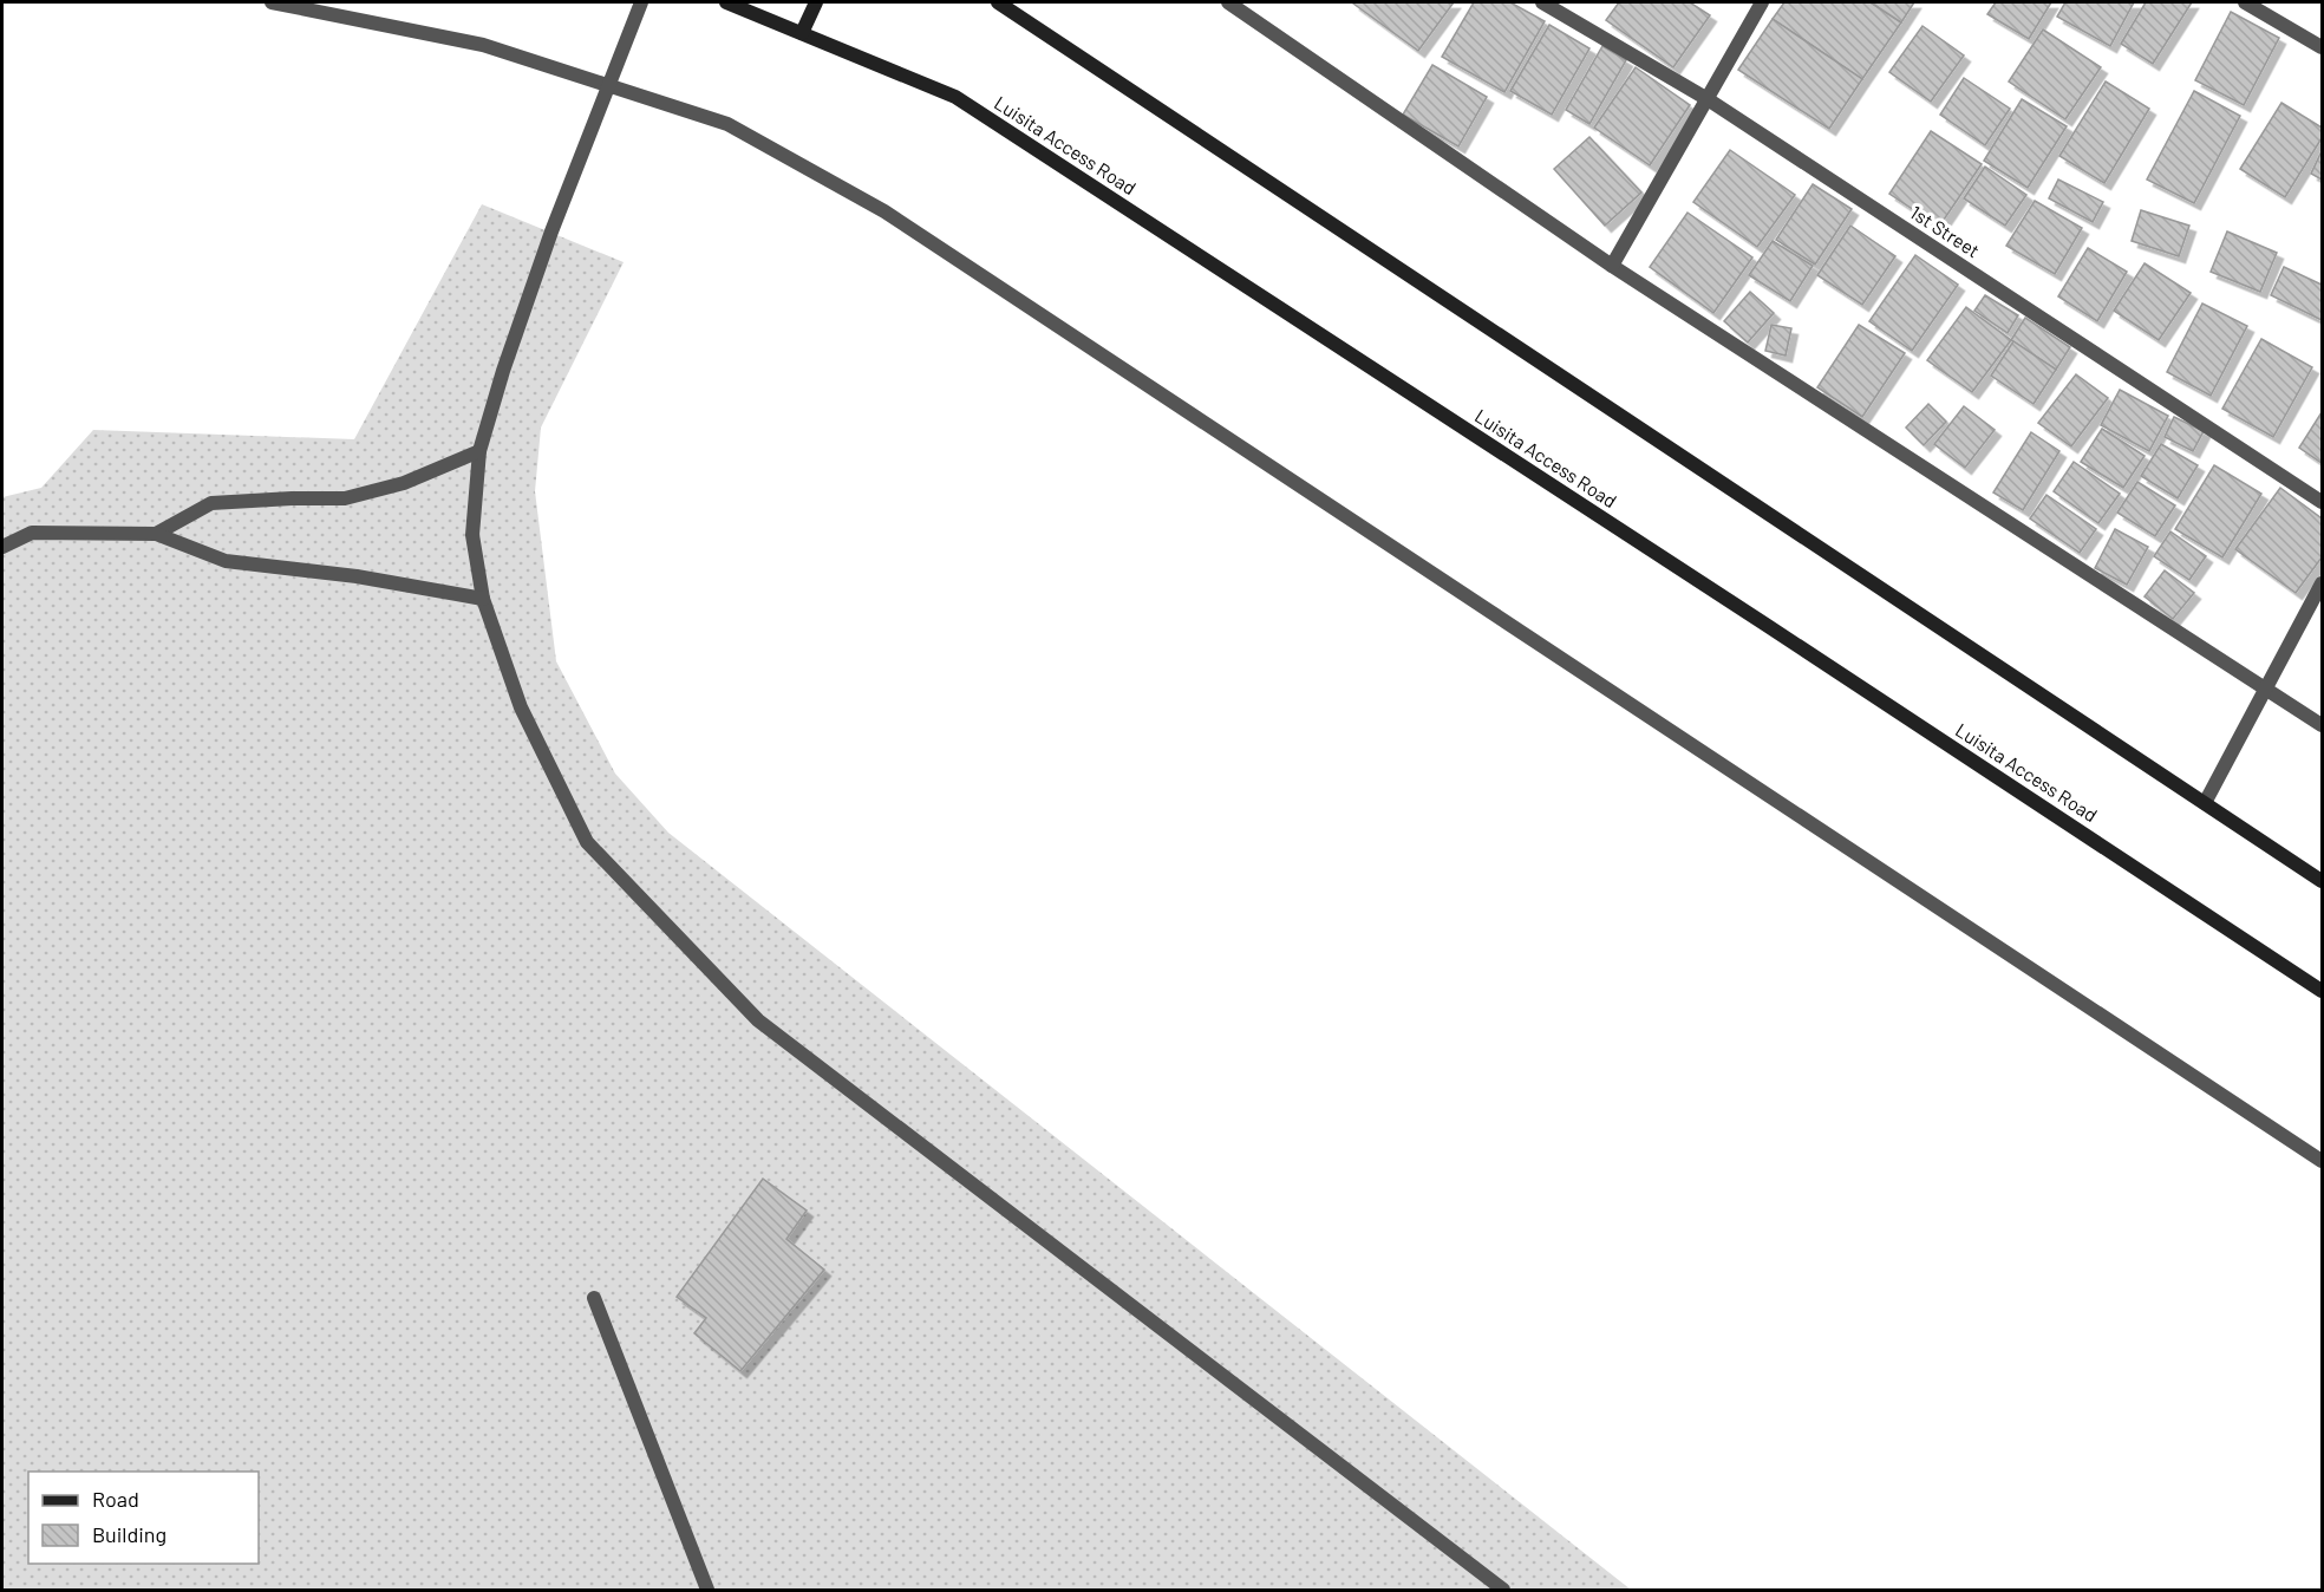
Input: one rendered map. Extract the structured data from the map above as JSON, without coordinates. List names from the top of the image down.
{
  "streets": {
    "main road": ["Luisita Access Road"],
    "street": ["1st Street"]
  },
  "legend": ["Road", "Building"]
}
